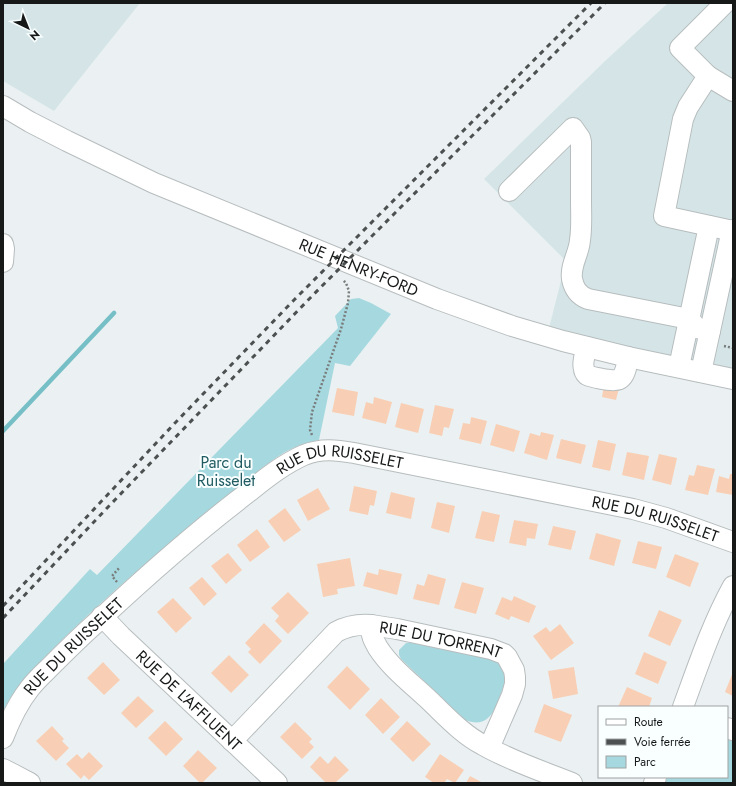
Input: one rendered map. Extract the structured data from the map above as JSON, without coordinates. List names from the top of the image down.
{
  "streets": {
    "street": [
      "RUE HENRY-FORD",
      "RUE DU RUISSELET",
      "RUE DU TORRENT",
      "RUE DE L'AFFLUENT"
    ]
  },
  "crossings": [
    ["RUE DU RUISSELET", "RUE DE L'AFFLUENT"],
    ["RUE DU TORRENT", "RUE DE L'AFFLUENT"]
  ],
  "parks": ["Parc du Ruisselet"],
  "legend": ["Route", "Voie ferrée", "Parc"],
  "north": "bottom right"
}
